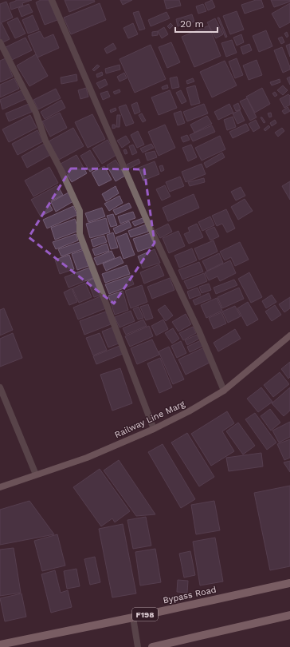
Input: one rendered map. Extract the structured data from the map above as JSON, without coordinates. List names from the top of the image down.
{
  "streets": {
    "main road": ["Railway Line Marg", "Bypass Road", "F198"]
  },
  "scale_bar": "20 m"
}
